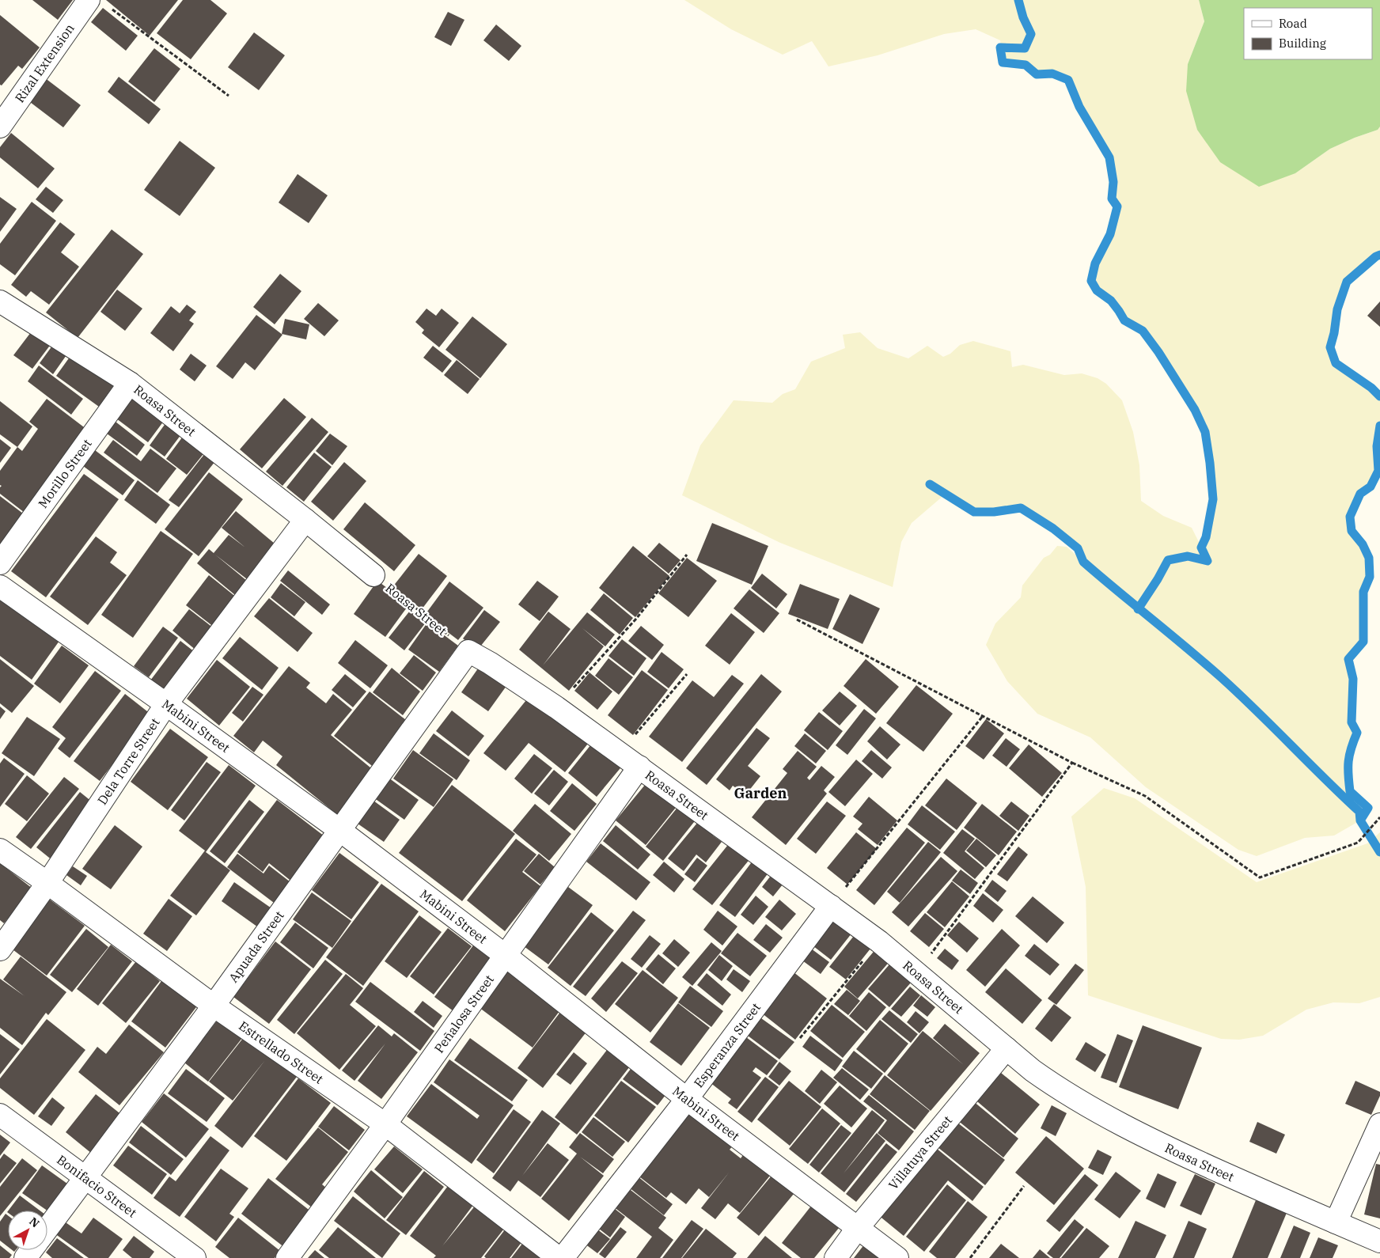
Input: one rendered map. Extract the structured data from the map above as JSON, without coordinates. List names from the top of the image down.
{
  "streets": {
    "street": [
      "Rizal Extension",
      "Roasa Street",
      "Morillo Street",
      "Mabini Street",
      "Dela Torre Street",
      "Apuada Street",
      "Peñalosa Street",
      "Esperanza Street",
      "Estrellado Street",
      "Villatuya Street",
      "Bonifacio Street"
    ]
  },
  "crossings": [
    ["Roasa Street", "Morillo Street"],
    ["Roasa Street", "Dela Torre Street"],
    ["Roasa Street", "Apuada Street"],
    ["Roasa Street", "Peñalosa Street"],
    ["Roasa Street", "Esperanza Street"],
    ["Roasa Street", "Villatuya Street"],
    ["Mabini Street", "Dela Torre Street"],
    ["Mabini Street", "Apuada Street"],
    ["Mabini Street", "Peñalosa Street"],
    ["Mabini Street", "Esperanza Street"],
    ["Mabini Street", "Villatuya Street"],
    ["Dela Torre Street", "Estrellado Street"],
    ["Apuada Street", "Estrellado Street"],
    ["Apuada Street", "Bonifacio Street"],
    ["Peñalosa Street", "Estrellado Street"]
  ],
  "districts": ["Garden"],
  "legend": ["Road", "Building"],
  "north": "top right"
}
